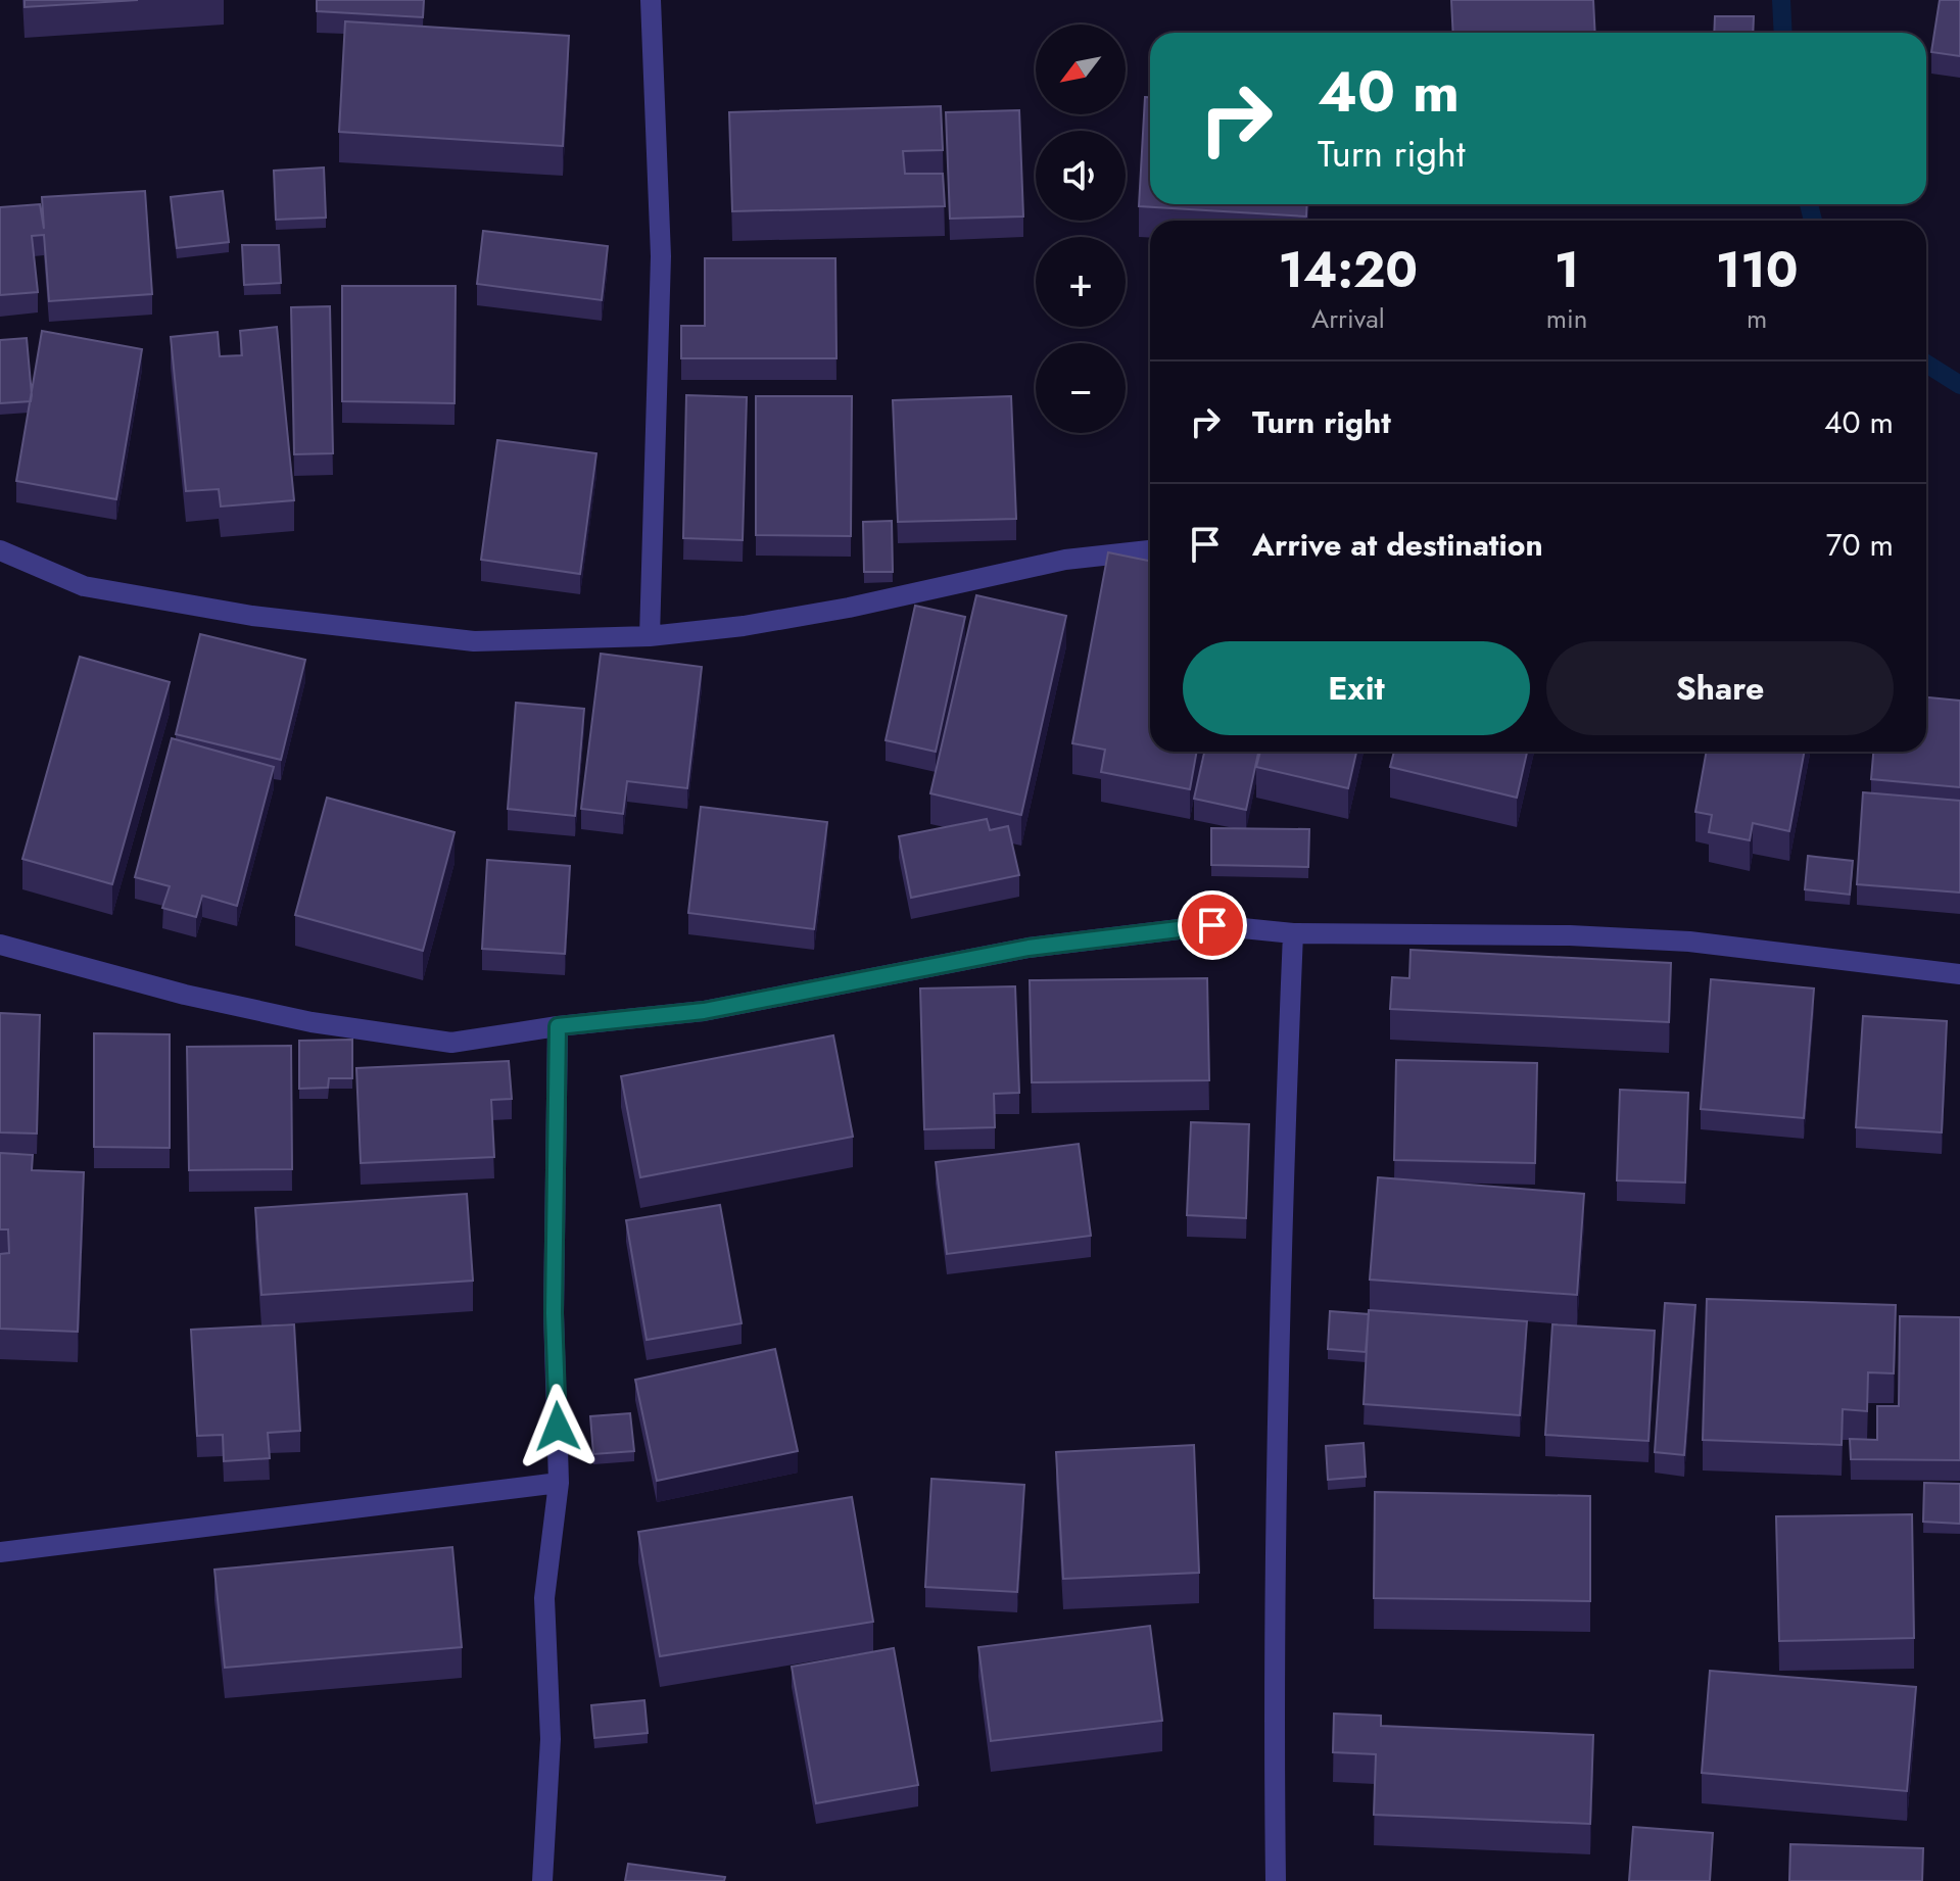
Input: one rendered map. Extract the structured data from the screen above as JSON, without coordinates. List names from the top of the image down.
{
  "north": "bottom left",
  "page": {
    "map_buttons": ["+", "−"],
    "turn": ["40 m", "Turn right"],
    "eta": [
      "14:20",
      "Arrival",
      "1",
      "min",
      "110",
      "m"
    ],
    "list": [
      {
        "name": "Turn right",
        "value": "40 m"
      },
      {
        "name": "Arrive at destination",
        "value": "70 m"
      }
    ],
    "buttons": ["Exit", "Share"]
  }
}
